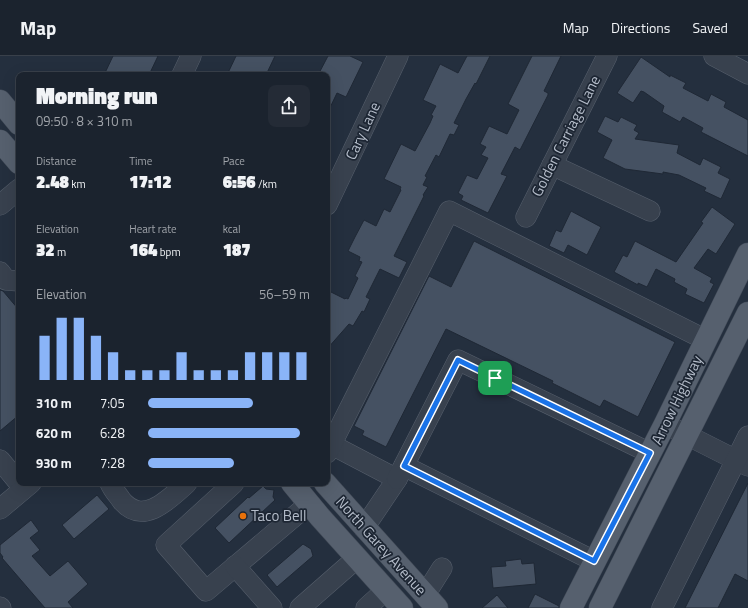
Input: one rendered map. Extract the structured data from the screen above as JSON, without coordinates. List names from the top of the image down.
{
  "streets": {
    "main road": ["Arrow Highway", "North Garey Avenue"],
    "street": ["Cary Lane", "Golden Carriage Lane"]
  },
  "places": ["Taco Bell"],
  "page": {
    "header": "Map",
    "nav": ["Map", "Directions", "Saved"],
    "heading": ["Morning run", "09:50 · 8 × 310 m"],
    "stats": [
      ["Distance", "2.48 km"],
      ["Time", "17:12"],
      ["Pace", "6:56 /km"],
      ["Elevation", "32 m"],
      ["Heart rate", "164 bpm"],
      ["kcal", "187"]
    ],
    "chart": ["Elevation", "56–59 m"],
    "list": [
      {
        "name": "310 m",
        "note": "7:05"
      },
      {
        "name": "620 m",
        "note": "6:28"
      },
      {
        "name": "930 m",
        "note": "7:28"
      }
    ]
  }
}
